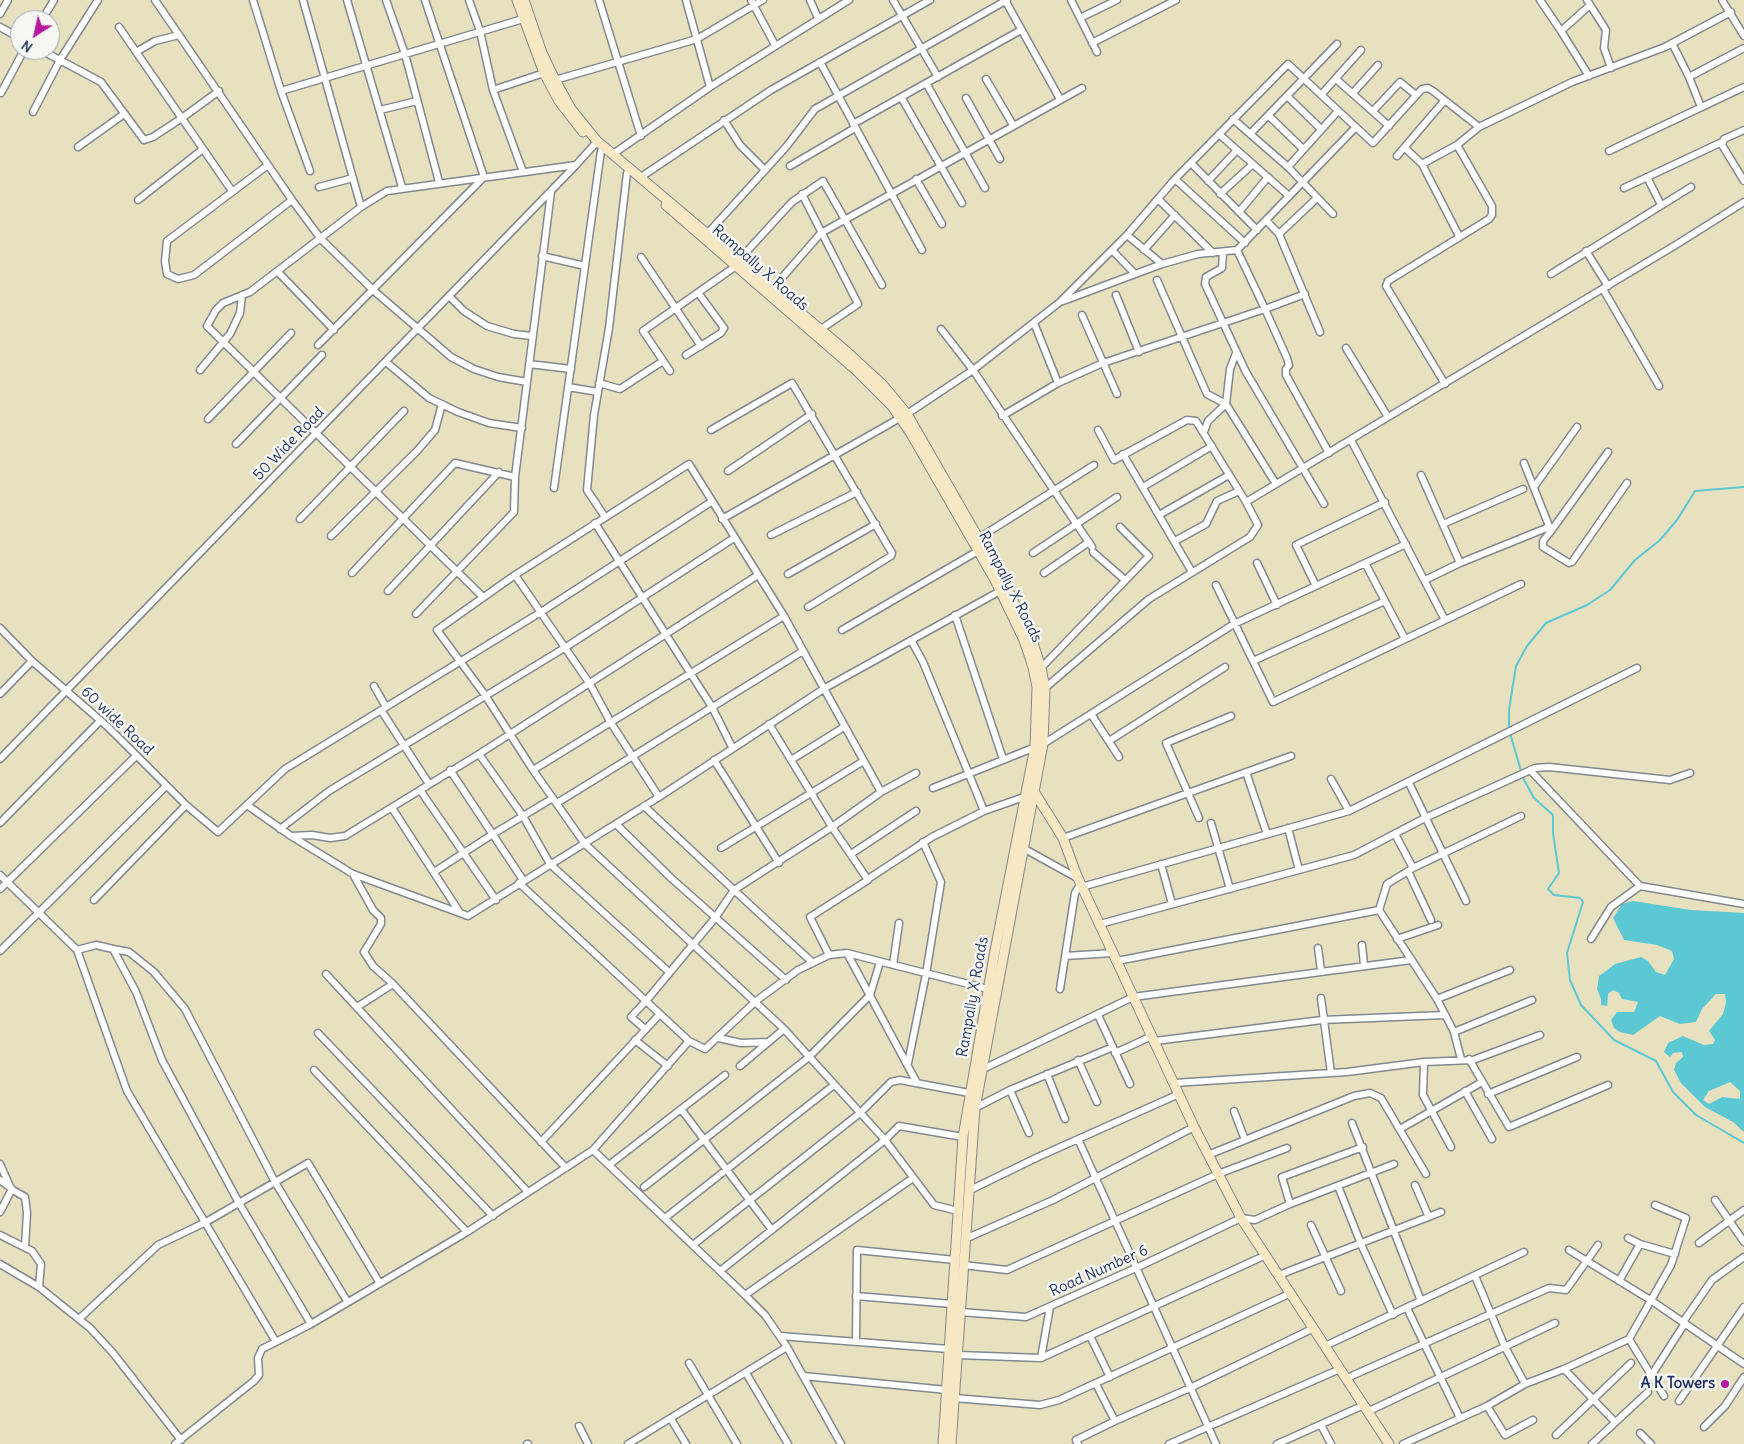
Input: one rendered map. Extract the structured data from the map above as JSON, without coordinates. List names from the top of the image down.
{
  "streets": {
    "main road": ["Rampally X Roads"],
    "street": ["50 Wide Road", "60 wide Road", "Road Number 6"]
  },
  "crossings": [
    ["Rampally X Roads", "50 Wide Road"],
    ["50 Wide Road", "60 wide Road"]
  ],
  "places": ["A K Towers"],
  "north": "bottom left"
}
